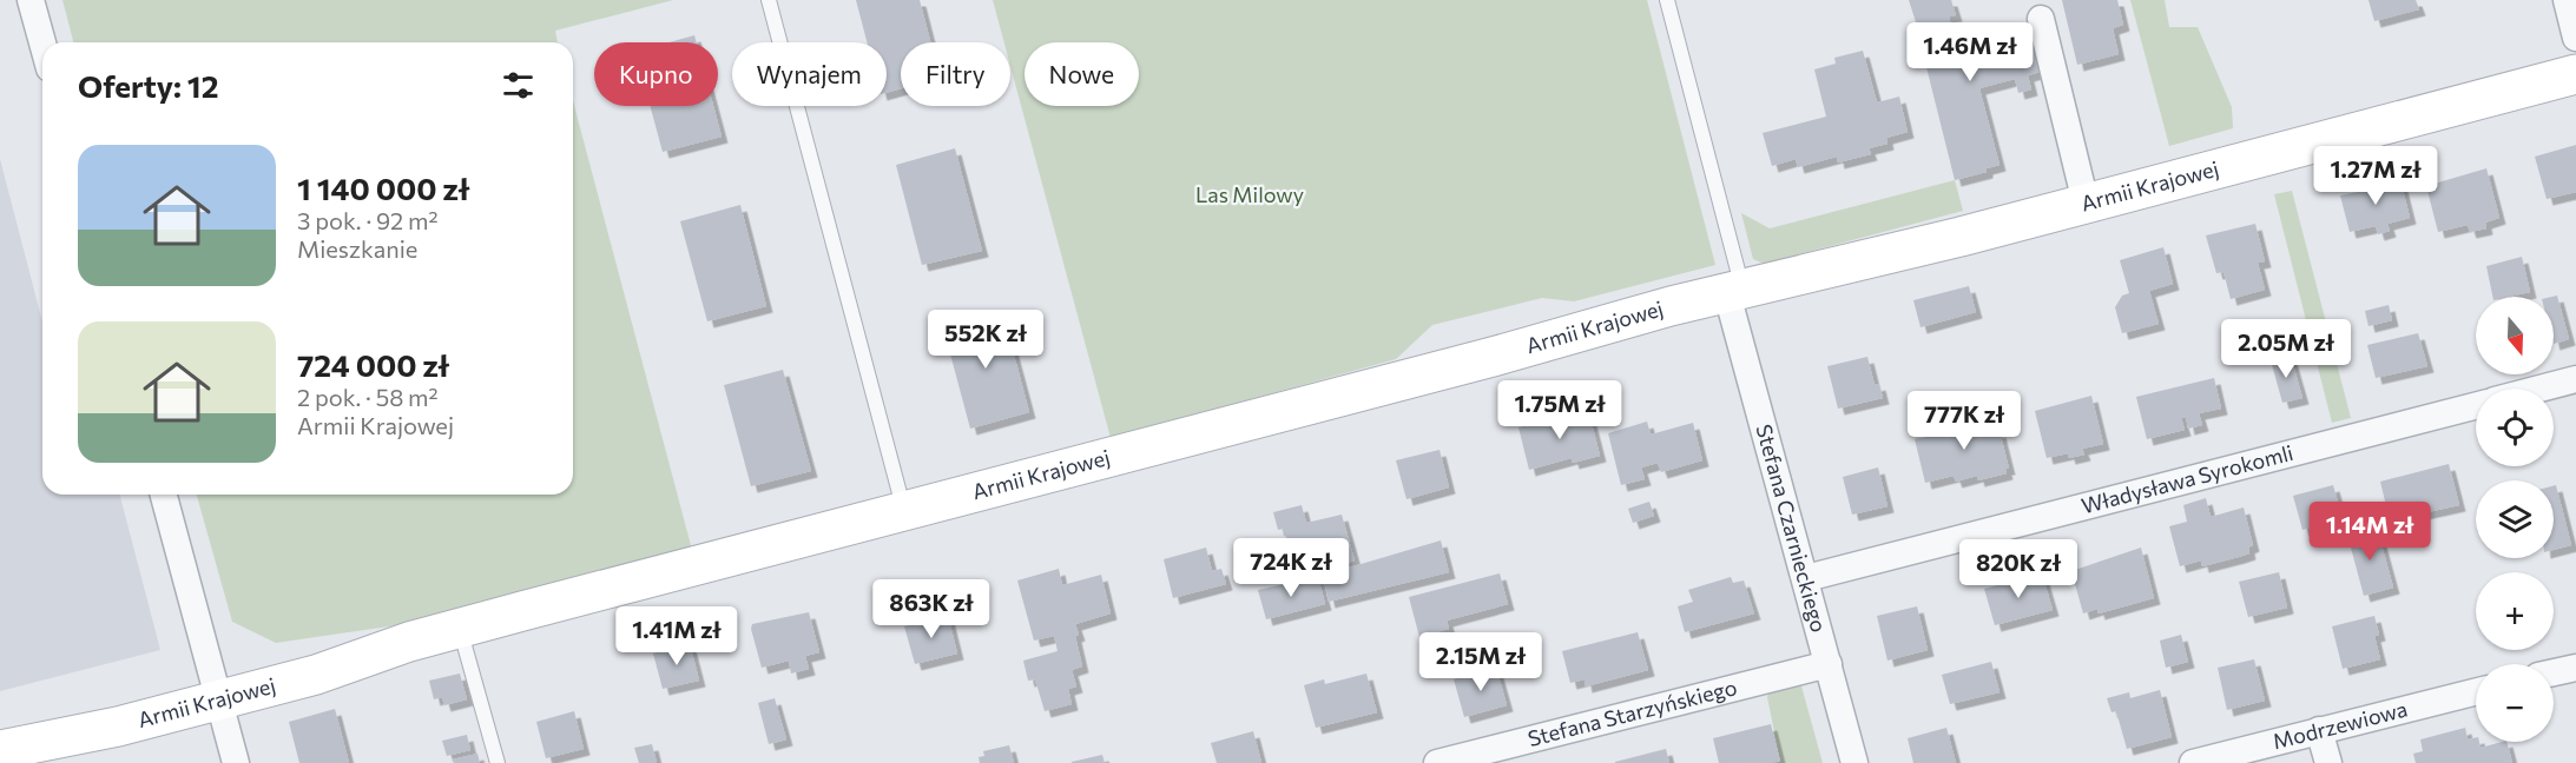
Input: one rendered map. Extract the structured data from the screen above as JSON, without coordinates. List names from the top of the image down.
{
  "streets": {
    "street": [
      "Armii Krajowej",
      "Władysława Syrokomli",
      "Stefana Czarnieckiego",
      "Stefana Starzyńskiego",
      "Modrzewiowa"
    ]
  },
  "crossings": [
    ["Armii Krajowej", "Stefana Czarnieckiego"],
    ["Władysława Syrokomli", "Stefana Czarnieckiego"],
    ["Stefana Czarnieckiego", "Stefana Starzyńskiego"]
  ],
  "parks": ["Las Milowy"],
  "north": "bottom",
  "page": {
    "price": [
      "1.46M zł",
      "1.27M zł",
      "552K zł",
      "2.05M zł",
      "1.75M zł",
      "777K zł",
      "1.14M zł",
      "724K zł",
      "820K zł",
      "863K zł",
      "1.41M zł",
      "2.15M zł"
    ],
    "chip": [
      "Kupno",
      "Wynajem",
      "Filtry",
      "Nowe"
    ],
    "heading": "Oferty: 12",
    "list": [
      {
        "name": "1 140 000 zł",
        "note": "3 pok. · 92 m² · Mieszkanie"
      },
      {
        "name": "724 000 zł",
        "note": "2 pok. · 58 m² · Armii Krajowej"
      }
    ],
    "map_buttons": ["+", "−"]
  }
}
